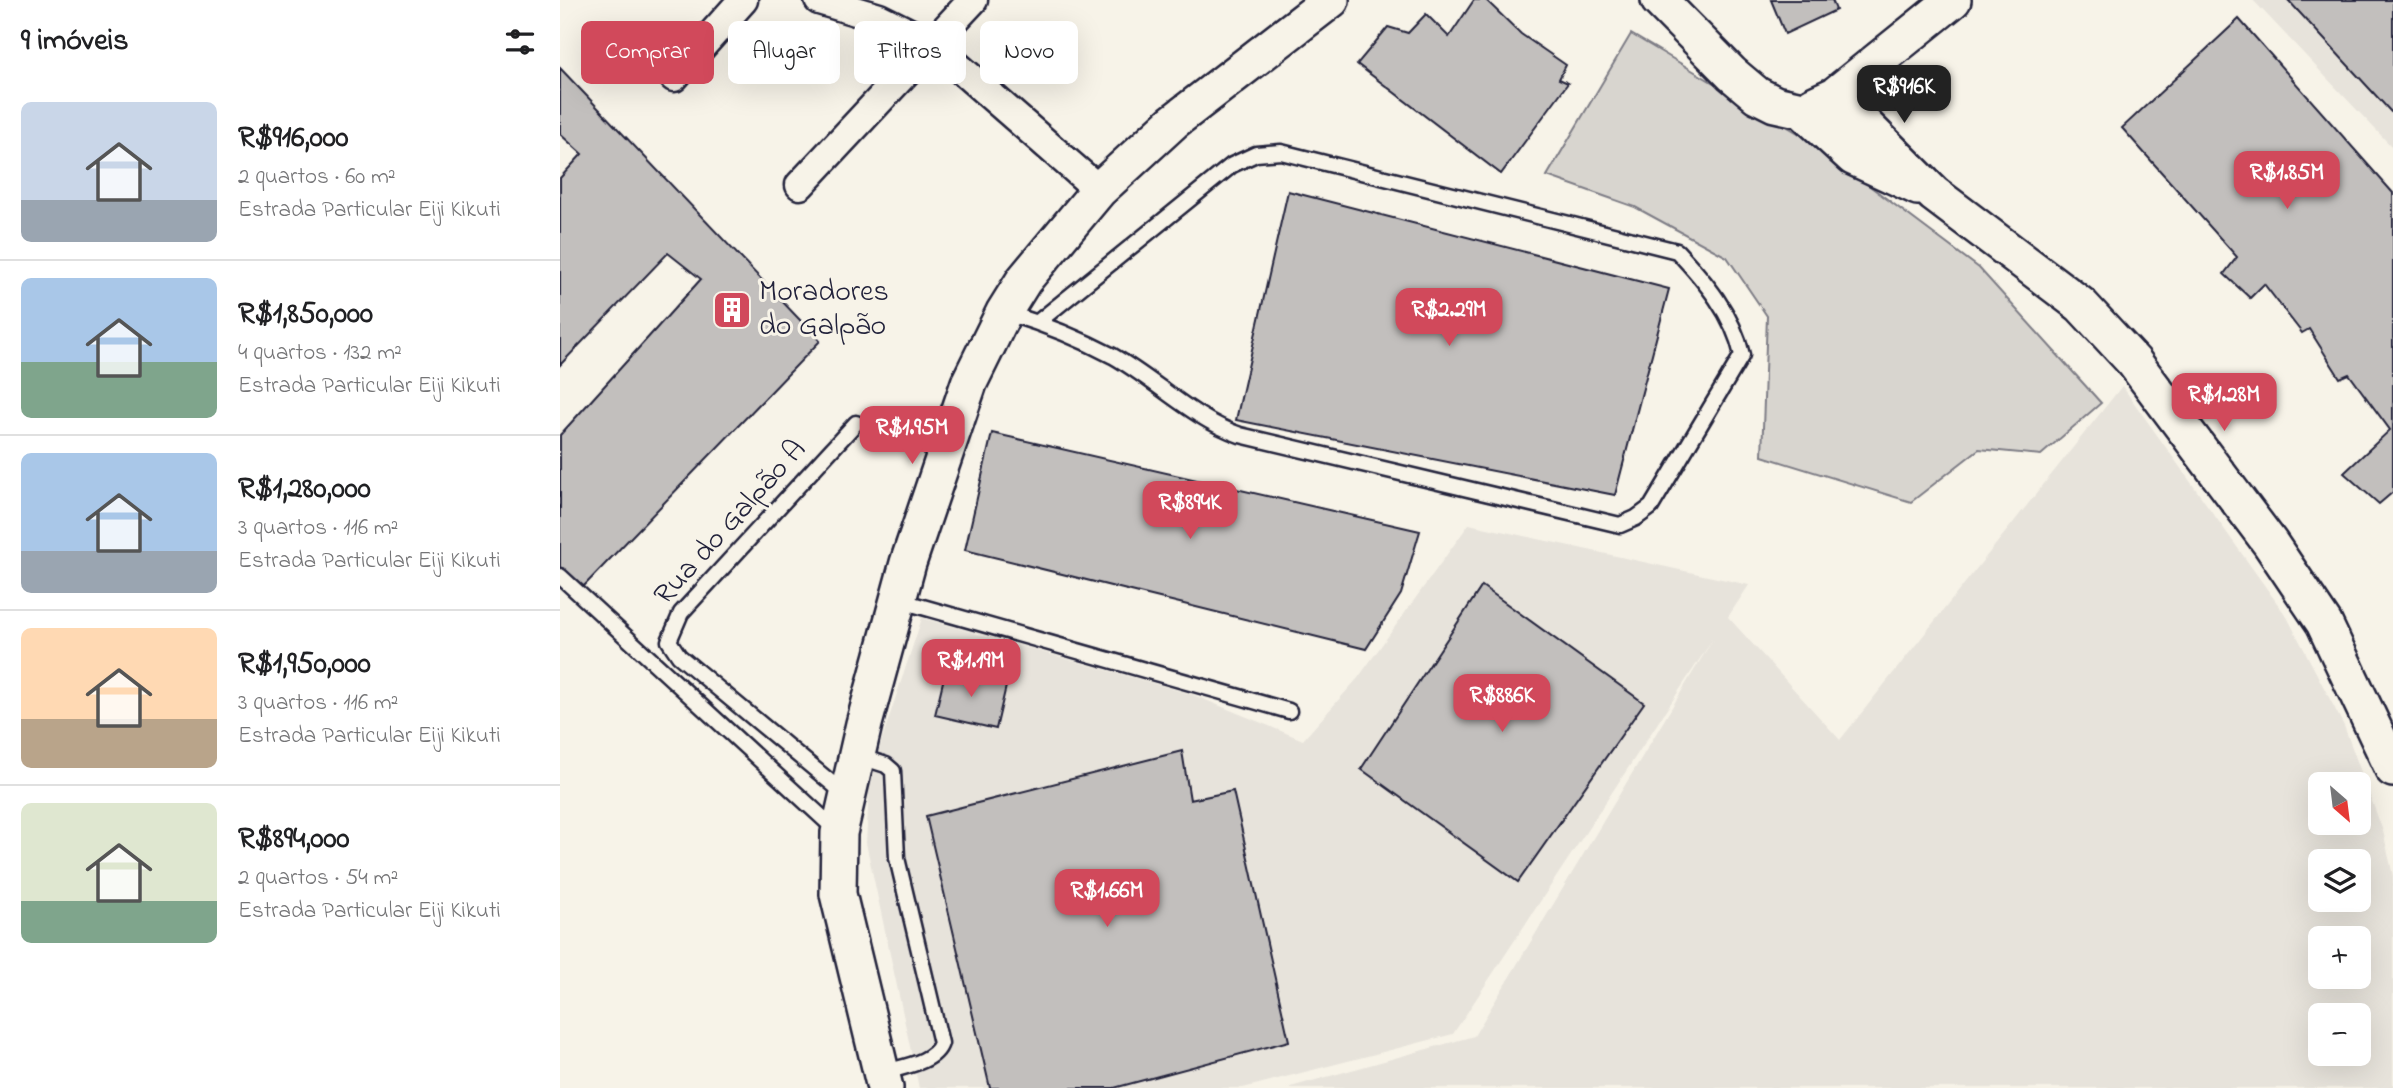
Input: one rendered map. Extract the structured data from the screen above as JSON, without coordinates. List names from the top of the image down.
{
  "streets": {
    "lane": ["Rua do Galpão A"]
  },
  "places": {
    "building": ["Moradores do Galpão"]
  },
  "north": "bottom right",
  "page": {
    "heading": "9 imóveis",
    "chip": [
      "Comprar",
      "Alugar",
      "Filtros",
      "Novo"
    ],
    "price": [
      "R$916K",
      "R$1.85M",
      "R$2.29M",
      "R$1.28M",
      "R$1.95M",
      "R$894K",
      "R$1.19M",
      "R$886K",
      "R$1.66M"
    ],
    "list": [
      {
        "name": "R$916,000",
        "note": "2 quartos · 60 m² · Estrada Particular Eiji Kikuti"
      },
      {
        "name": "R$1,850,000",
        "note": "4 quartos · 132 m² · Estrada Particular Eiji Kikuti"
      },
      {
        "name": "R$1,280,000",
        "note": "3 quartos · 116 m² · Estrada Particular Eiji Kikuti"
      },
      {
        "name": "R$1,950,000",
        "note": "3 quartos · 116 m² · Estrada Particular Eiji Kikuti"
      },
      {
        "name": "R$894,000",
        "note": "2 quartos · 54 m² · Estrada Particular Eiji Kikuti"
      }
    ],
    "map_buttons": ["+", "−"]
  }
}
